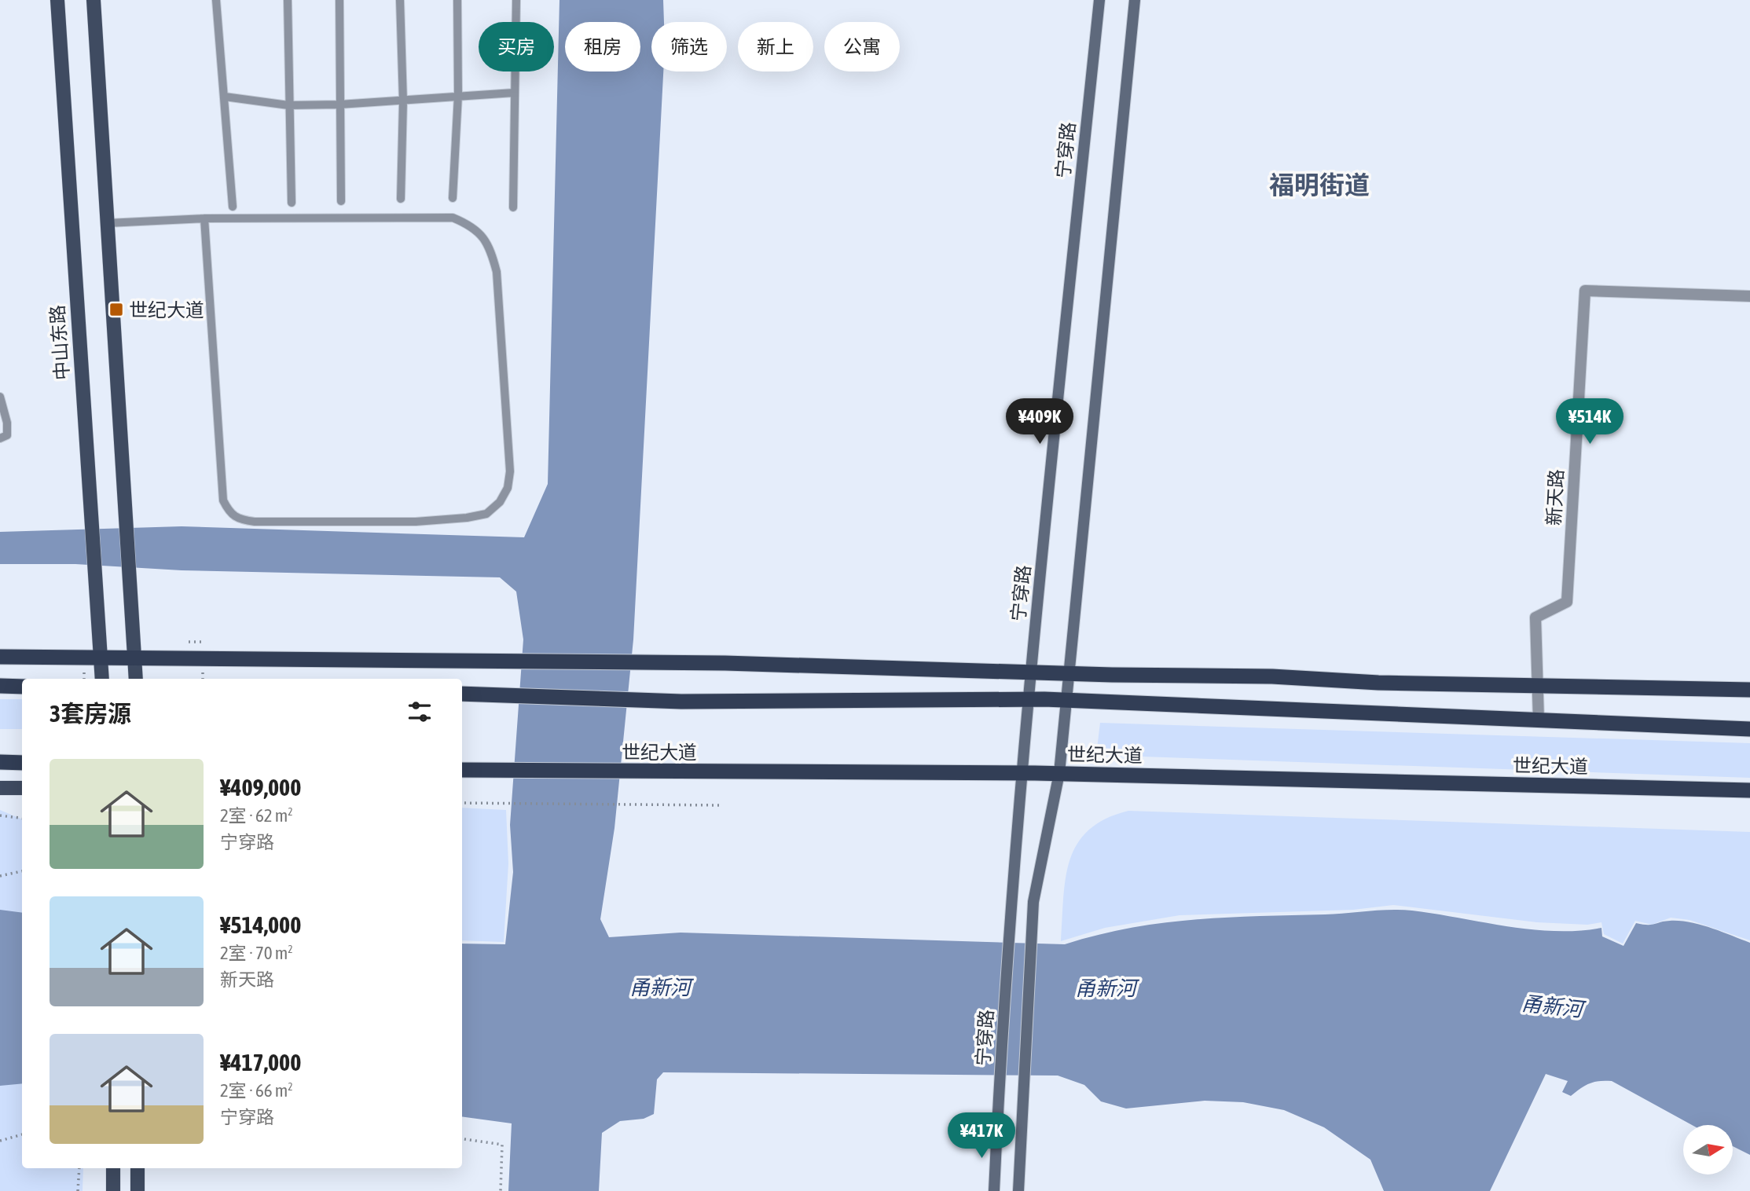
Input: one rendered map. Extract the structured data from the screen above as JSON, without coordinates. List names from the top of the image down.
{
  "streets": {
    "highway": ["世纪大道"],
    "main road": ["宁穿路", "中山东路"],
    "street": ["新天路"]
  },
  "crossings": [
    ["宁穿路", "世纪大道"]
  ],
  "districts": ["福明街道"],
  "water": ["甬新河"],
  "places": {
    "transit": ["世纪大道"]
  },
  "north": "right",
  "page": {
    "chip": [
      "买房",
      "租房",
      "筛选",
      "新上",
      "公寓"
    ],
    "price": ["¥409K", "¥514K", "¥417K"],
    "heading": "3套房源",
    "list": [
      {
        "name": "¥409,000",
        "note": "2室 · 62 m² · 宁穿路"
      },
      {
        "name": "¥514,000",
        "note": "2室 · 70 m² · 新天路"
      },
      {
        "name": "¥417,000",
        "note": "2室 · 66 m² · 宁穿路"
      }
    ]
  }
}
